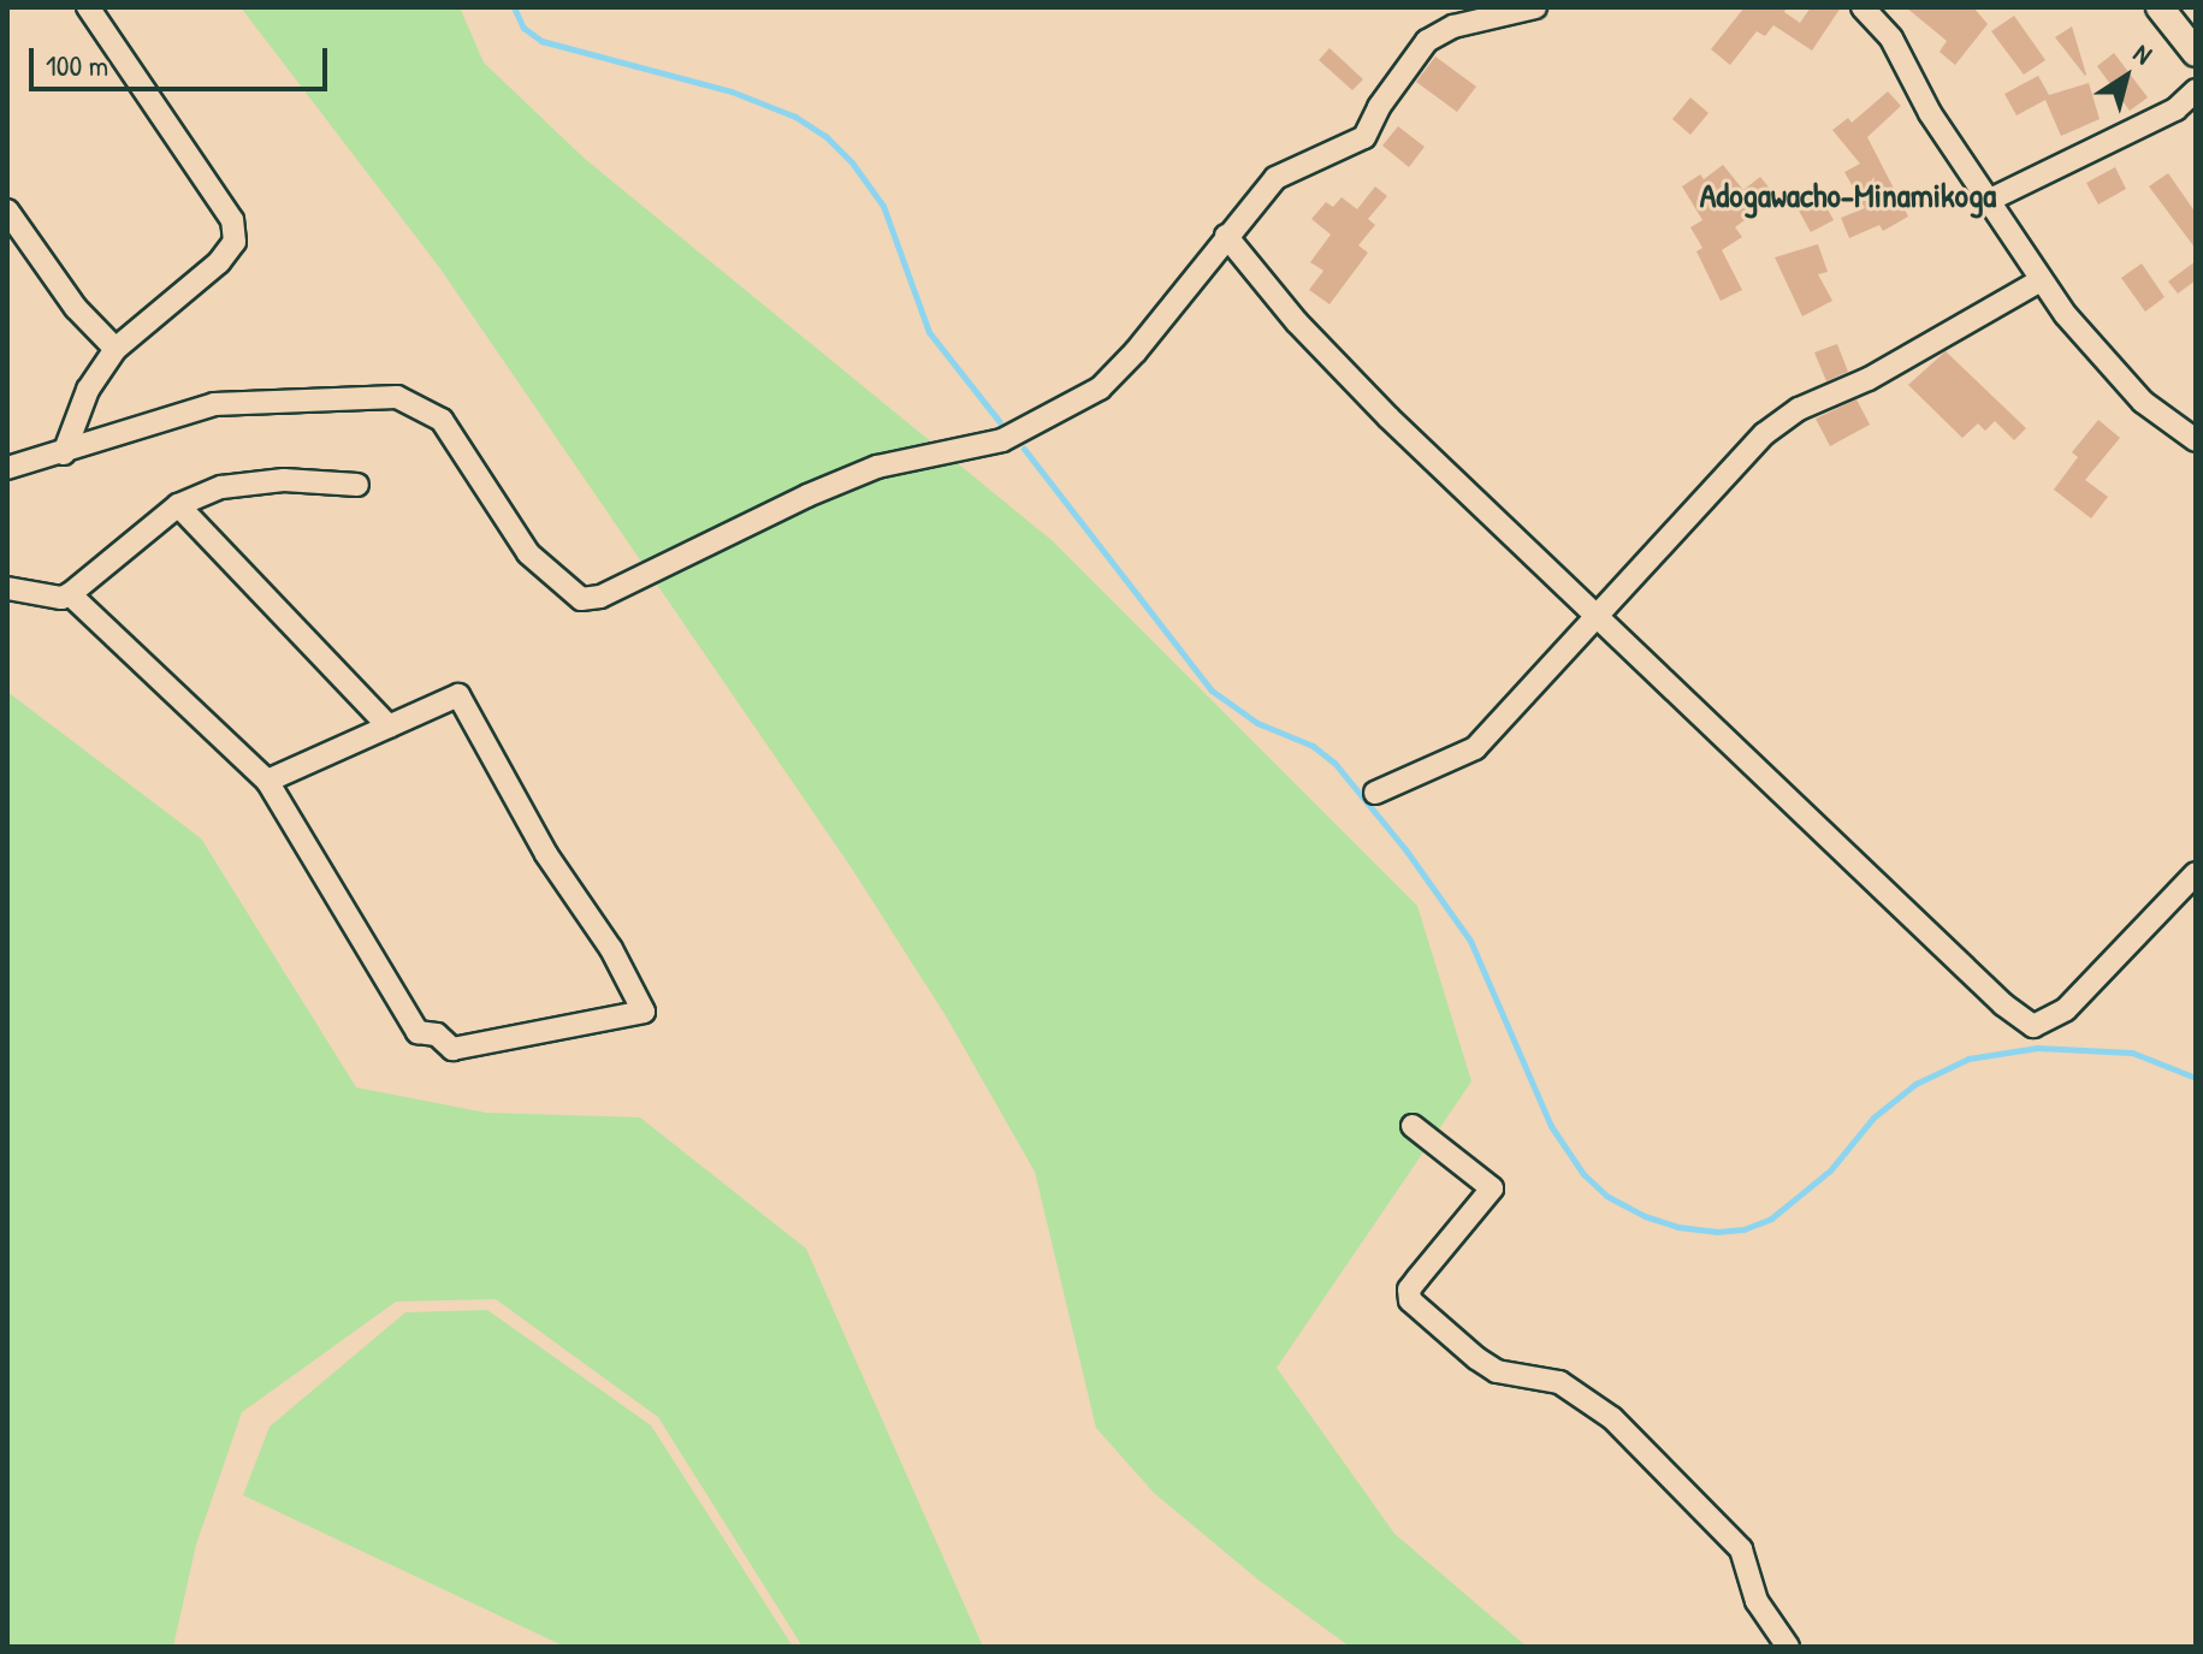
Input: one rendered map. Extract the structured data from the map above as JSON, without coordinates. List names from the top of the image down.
{
  "districts": ["Adogawacho-Minamikoga"],
  "scale_bar": "100 m",
  "north": "top right"
}
